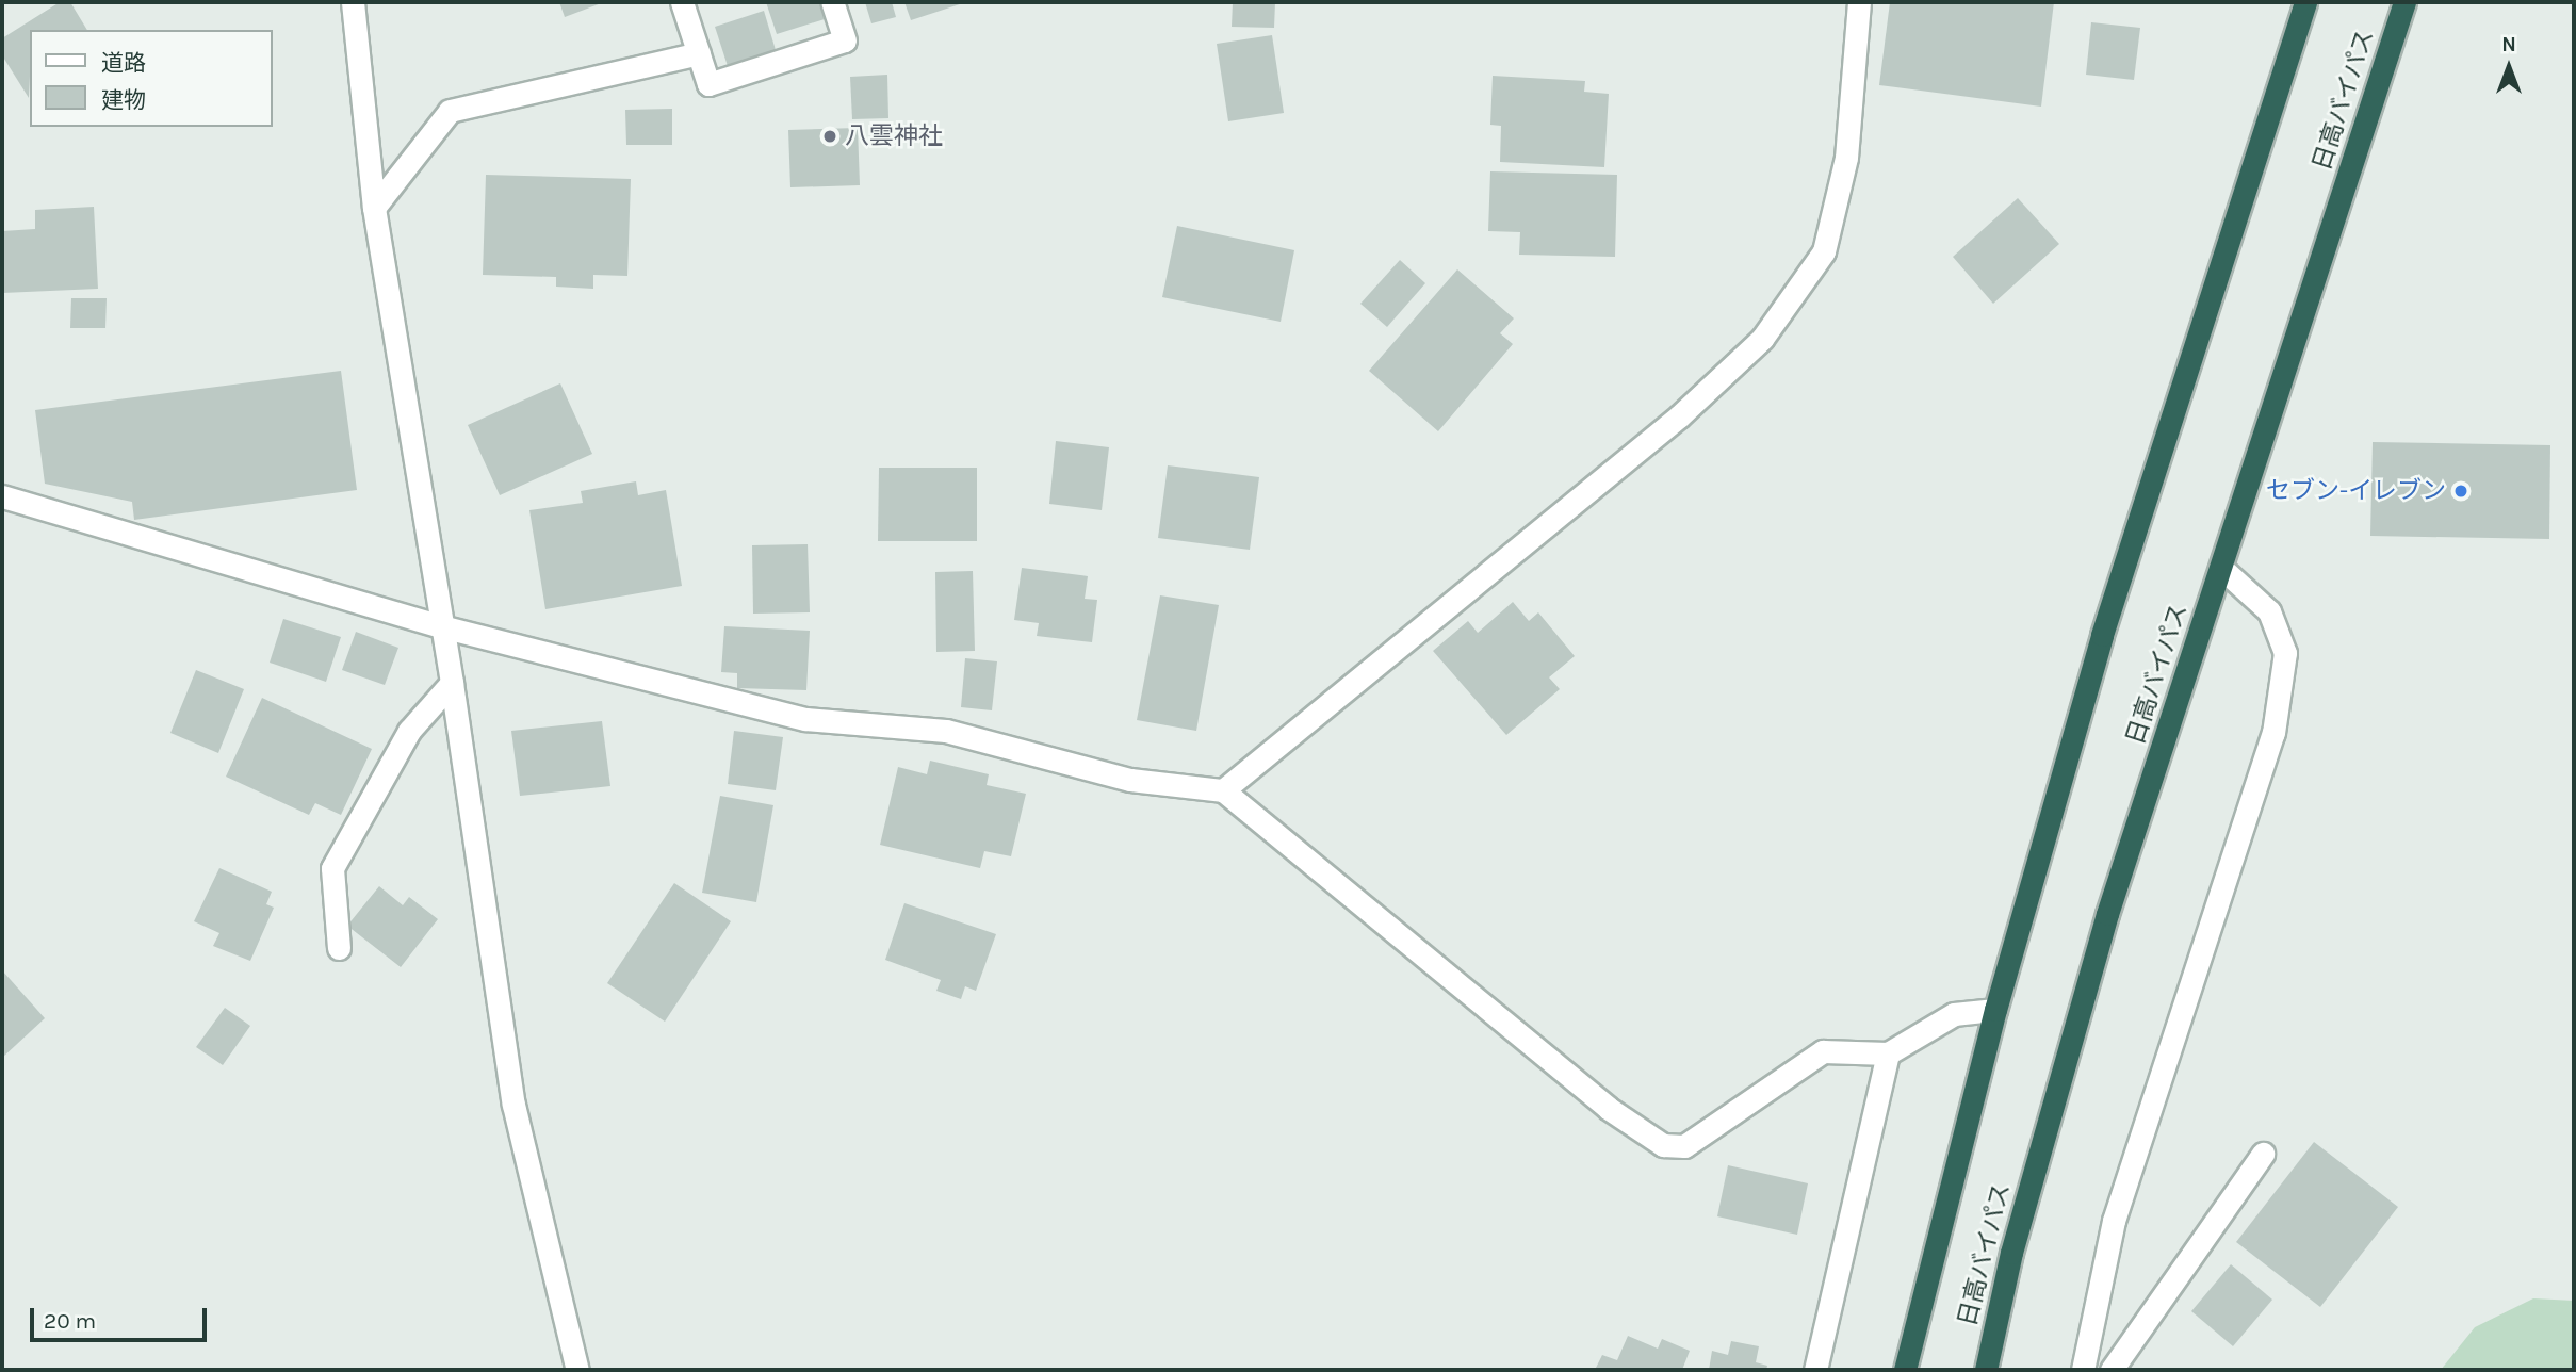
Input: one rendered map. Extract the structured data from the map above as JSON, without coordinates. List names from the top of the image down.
{
  "streets": {
    "highway": ["日高バイパス"]
  },
  "places": ["八雲神社", "セブン-イレブン"],
  "legend": ["道路", "建物"],
  "scale_bar": "20 m",
  "north": "top"
}
